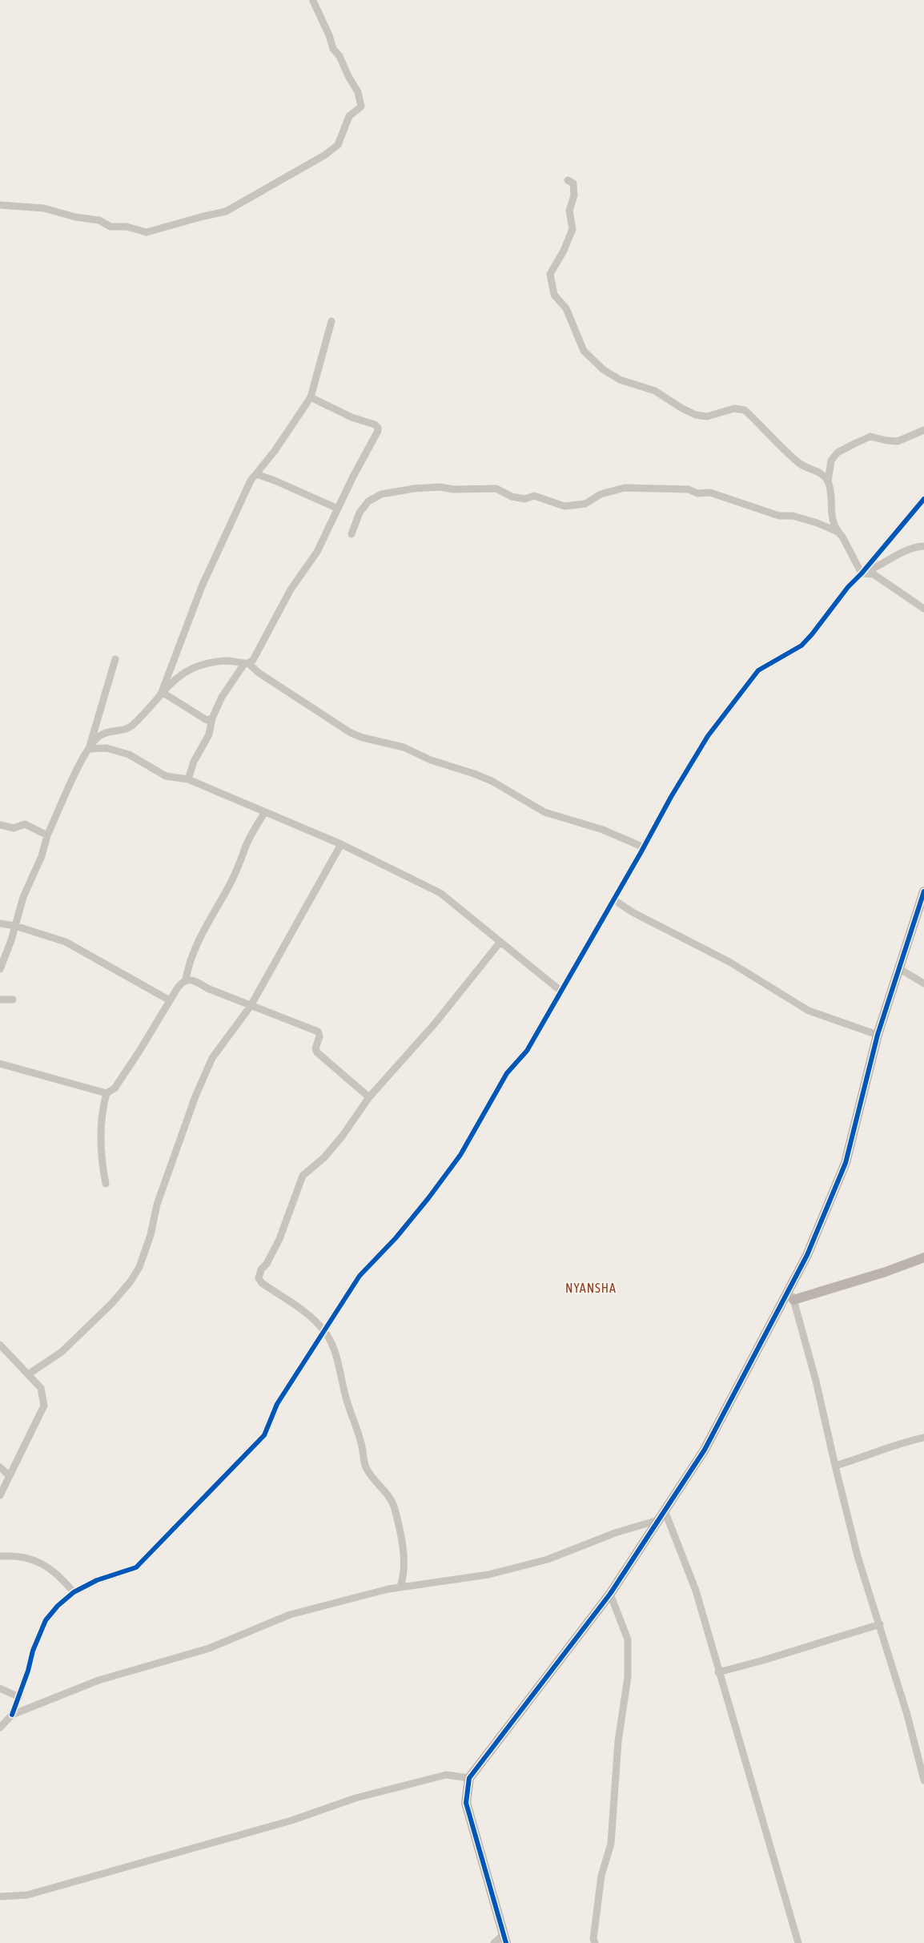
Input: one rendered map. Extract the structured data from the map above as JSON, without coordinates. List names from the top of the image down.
{
  "districts": ["NYANSHA"]
}
